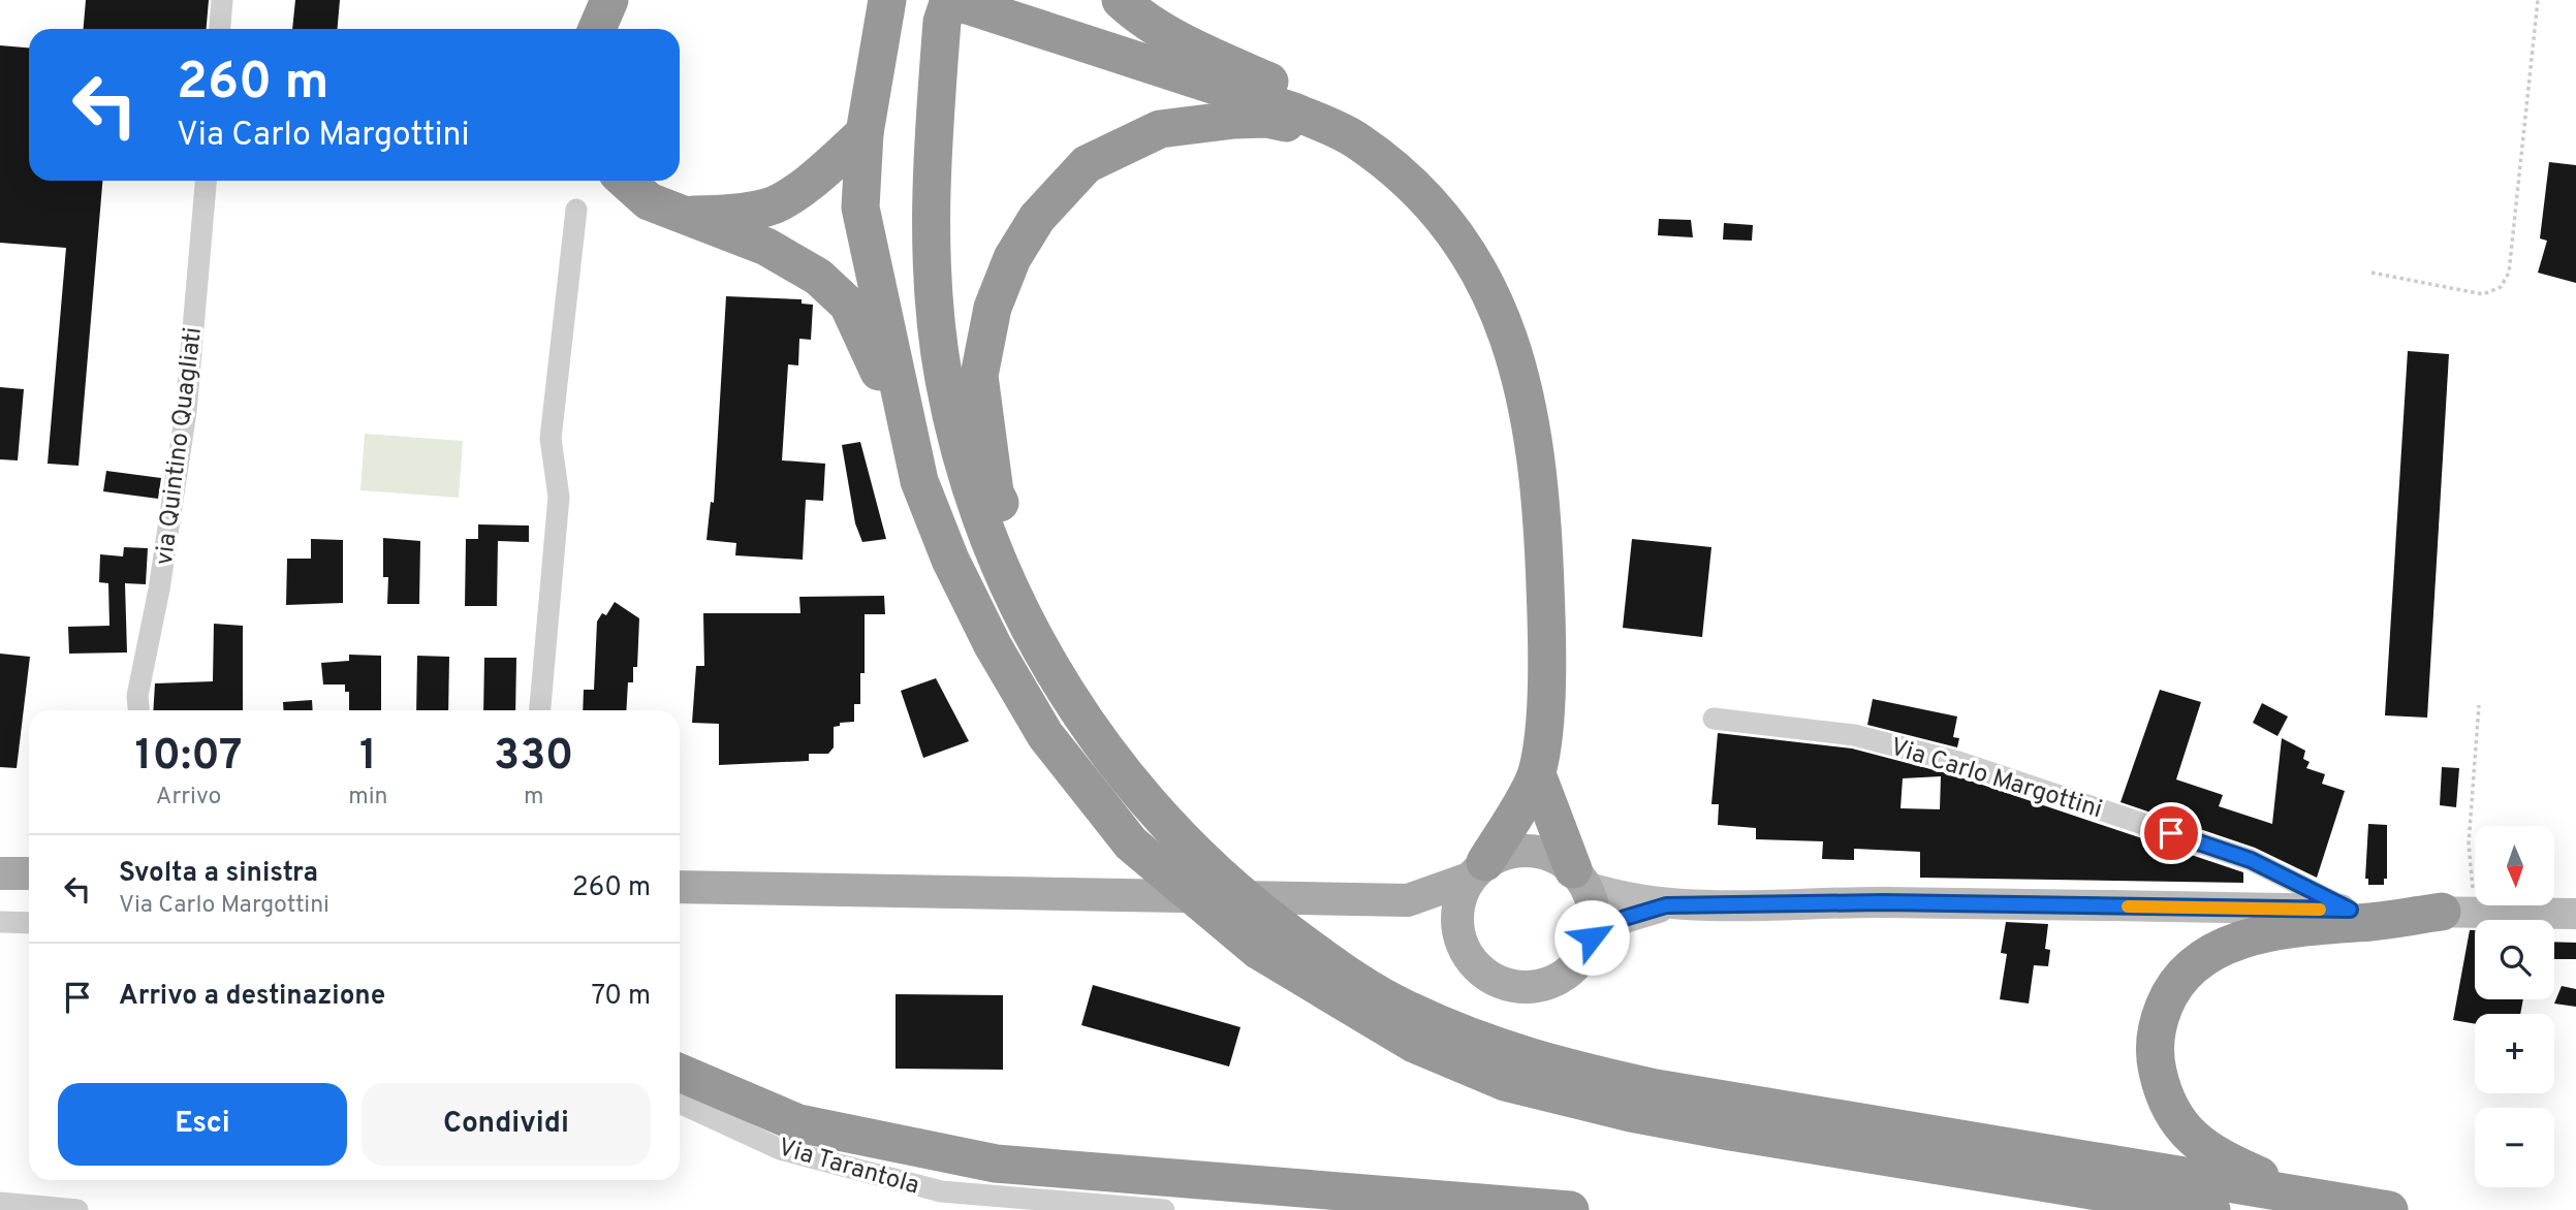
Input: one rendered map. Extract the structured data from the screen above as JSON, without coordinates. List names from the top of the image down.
{
  "streets": {
    "street": ["via Quintino Quagliati", "Via Carlo Margottini", "Via Tarantola"]
  },
  "north": "bottom",
  "page": {
    "turn": ["260 m", "Via Carlo Margottini"],
    "eta": [
      "10:07",
      "Arrivo",
      "1",
      "min",
      "330",
      "m"
    ],
    "map_buttons": ["+", "−"],
    "list": [
      {
        "name": "Svolta a sinistra",
        "note": "Via Carlo Margottini",
        "value": "260 m"
      },
      {
        "name": "Arrivo a destinazione",
        "value": "70 m"
      }
    ],
    "buttons": ["Esci", "Condividi"]
  }
}
